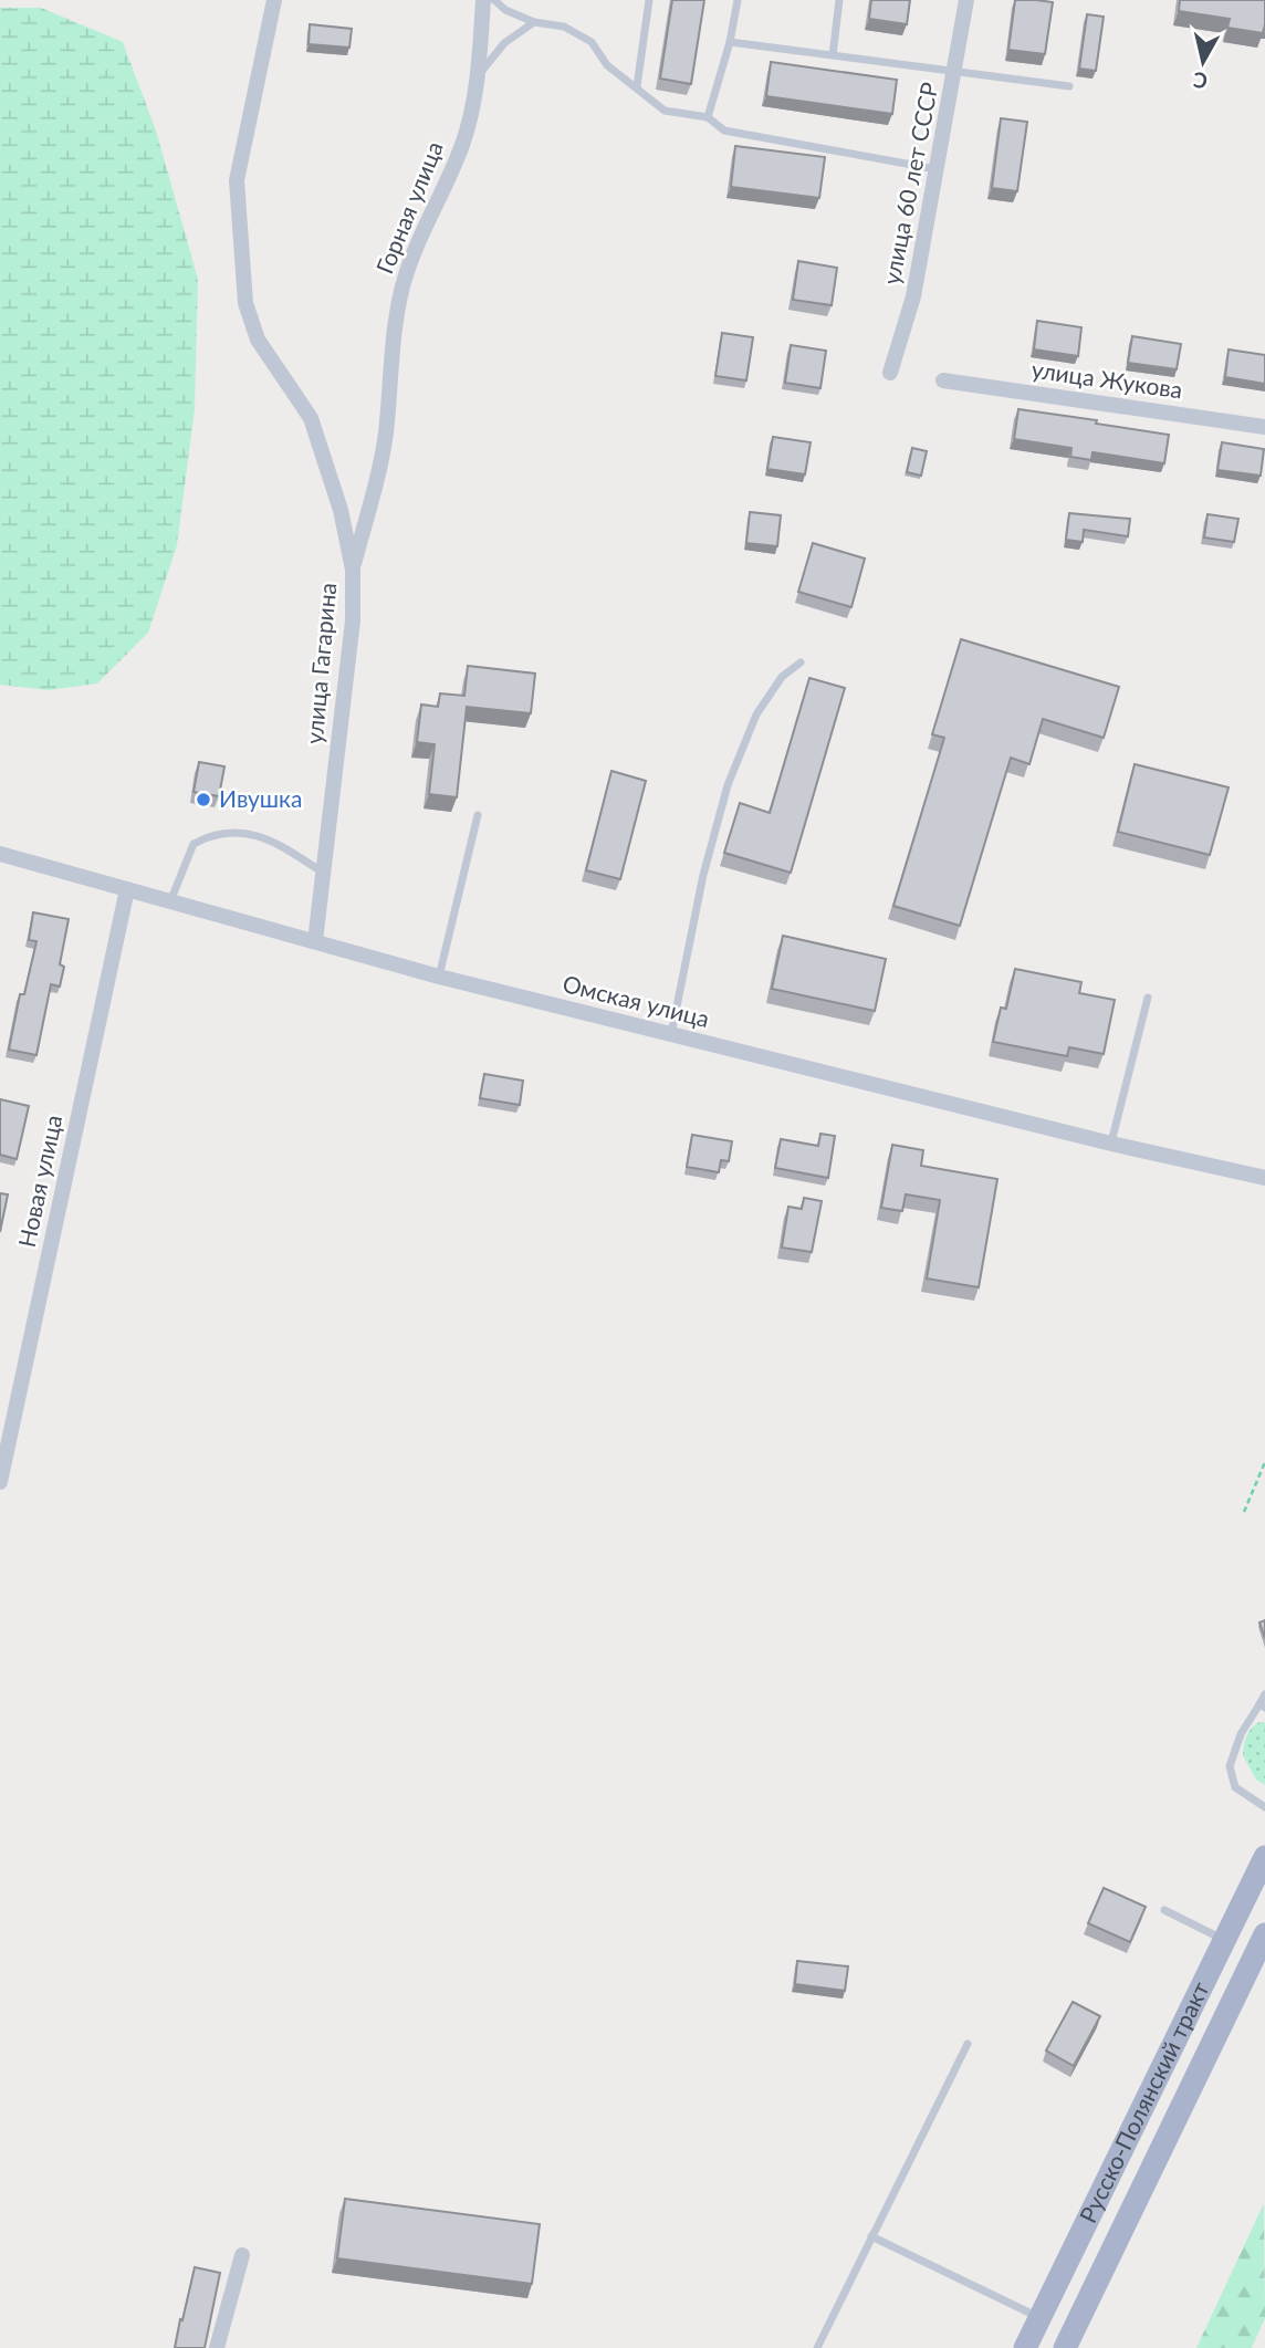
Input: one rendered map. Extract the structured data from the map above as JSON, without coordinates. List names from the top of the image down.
{
  "streets": {
    "main road": ["Русско-Полянский тракт"],
    "street": [
      "улица 60 лет СССР",
      "Горная улица",
      "улица Жукова",
      "улица Гагарина",
      "Омская улица",
      "Новая улица"
    ]
  },
  "crossings": [
    ["Горная улица", "улица Гагарина"],
    ["улица Гагарина", "Омская улица"],
    ["Омская улица", "Новая улица"]
  ],
  "places": ["Ивушка"],
  "north": "bottom"
}
